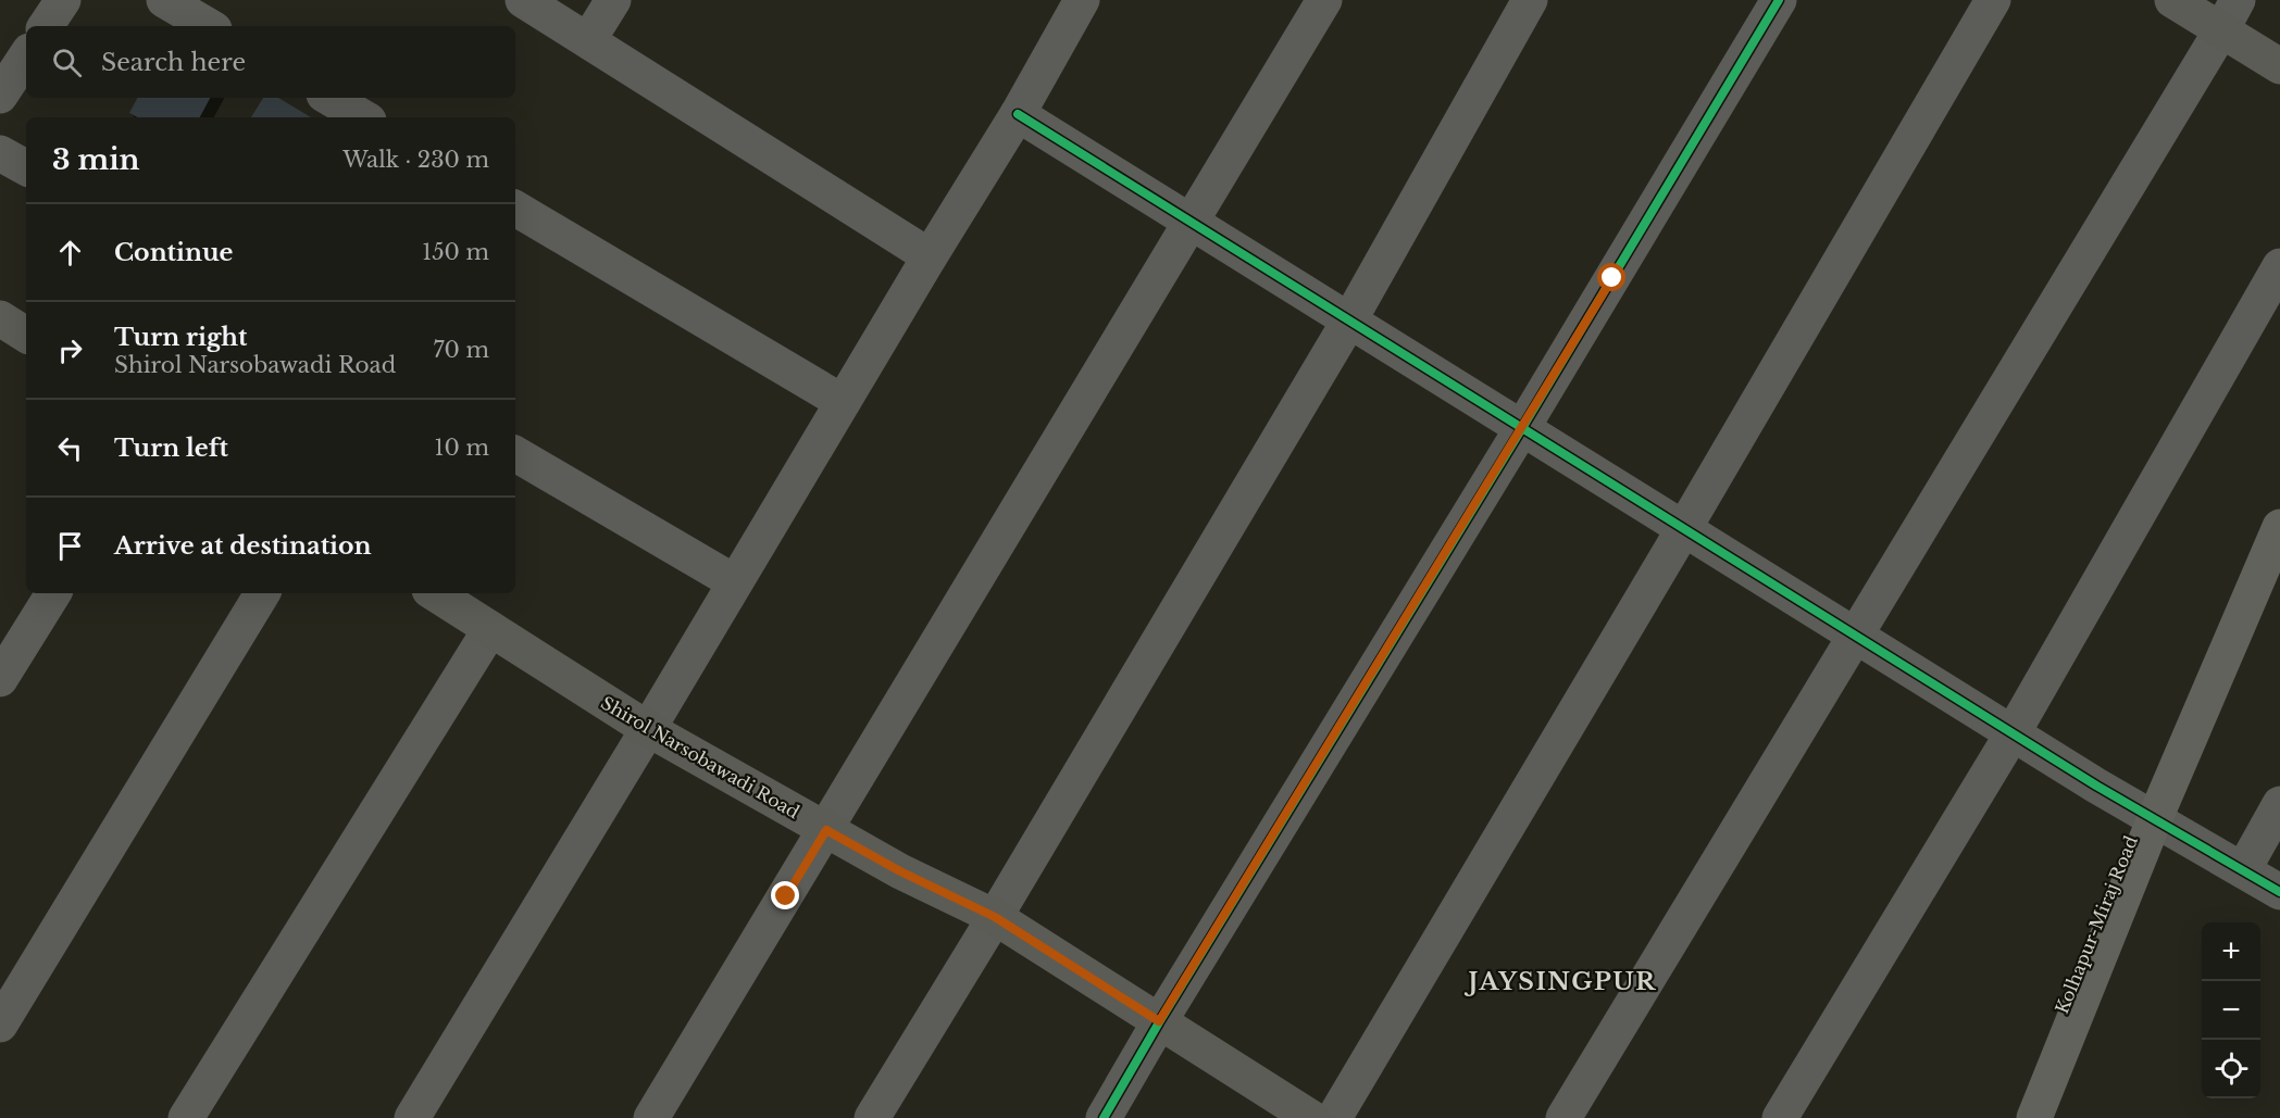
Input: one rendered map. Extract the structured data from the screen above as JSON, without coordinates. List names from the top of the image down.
{
  "streets": {
    "highway": ["Kolhapur-Miraj Road"],
    "main road": ["Shirol Narsobawadi Road"]
  },
  "districts": ["JAYSINGPUR"],
  "page": {
    "search": "Search here",
    "heading": ["3 min", "Walk · 230 m"],
    "list": [
      ["Continue", "150 m"],
      ["Turn right", "Shirol Narsobawadi Road", "70 m"],
      ["Turn left", "10 m"],
      "Arrive at destination"
    ],
    "map_buttons": ["+", "−"]
  }
}
